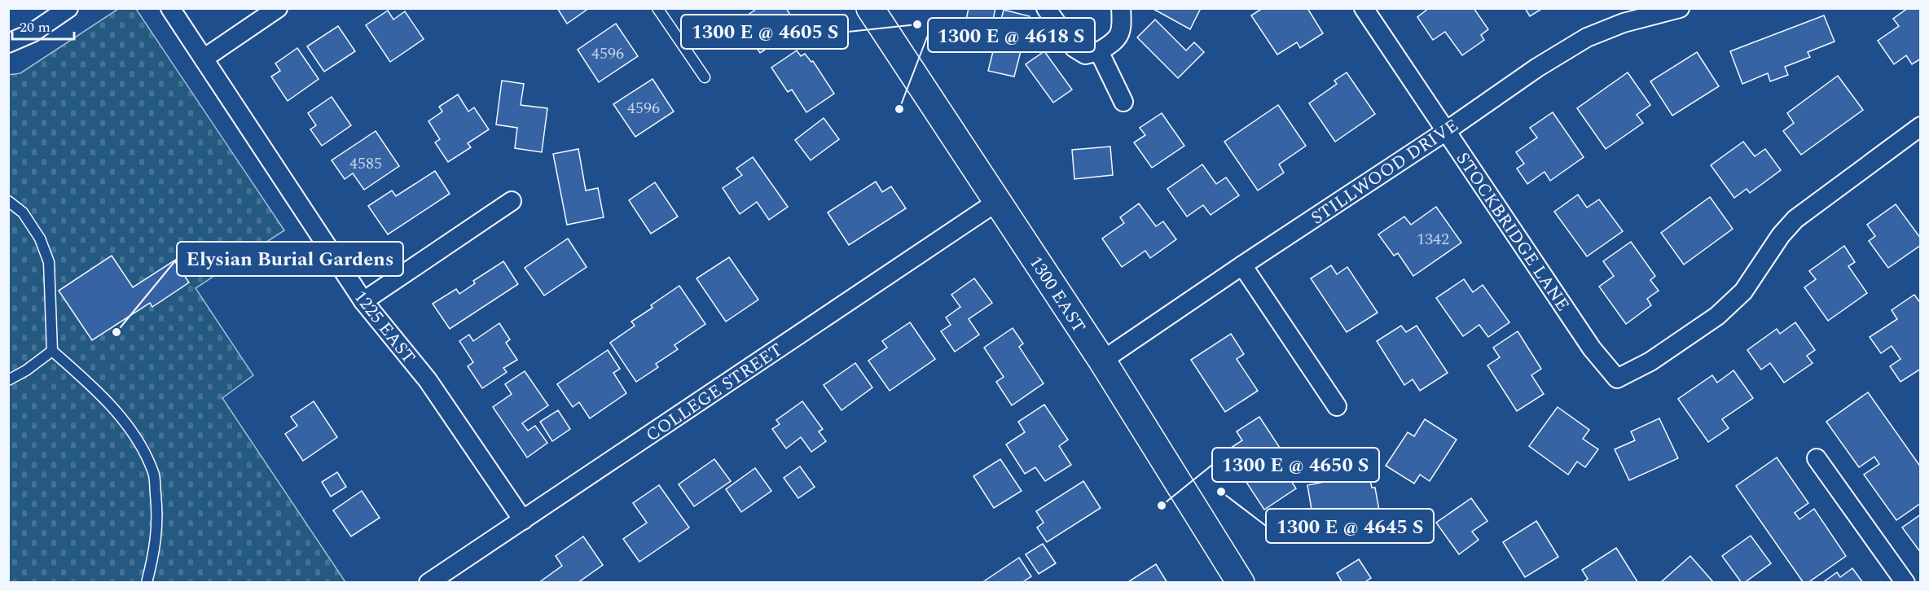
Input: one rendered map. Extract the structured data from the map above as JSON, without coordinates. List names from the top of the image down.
{
  "streets": {
    "main road": ["1300 EAST"],
    "street": [
      "STILLWOOD DRIVE",
      "STOCKBRIDGE LANE",
      "1225 EAST",
      "COLLEGE STREET"
    ]
  },
  "crossings": [
    ["STILLWOOD DRIVE", "STOCKBRIDGE LANE"],
    ["STILLWOOD DRIVE", "1300 EAST"],
    ["1300 EAST", "COLLEGE STREET"],
    ["1225 EAST", "COLLEGE STREET"]
  ],
  "places": [
    "1300 E @ 4605 S",
    "1300 E @ 4618 S",
    "Elysian Burial Gardens",
    "1300 E @ 4645 S",
    "1300 E @ 4650 S"
  ],
  "house_numbers": [
    "4596",
    "4596",
    "4585",
    "1342"
  ],
  "scale_bar": "20 m"
}
